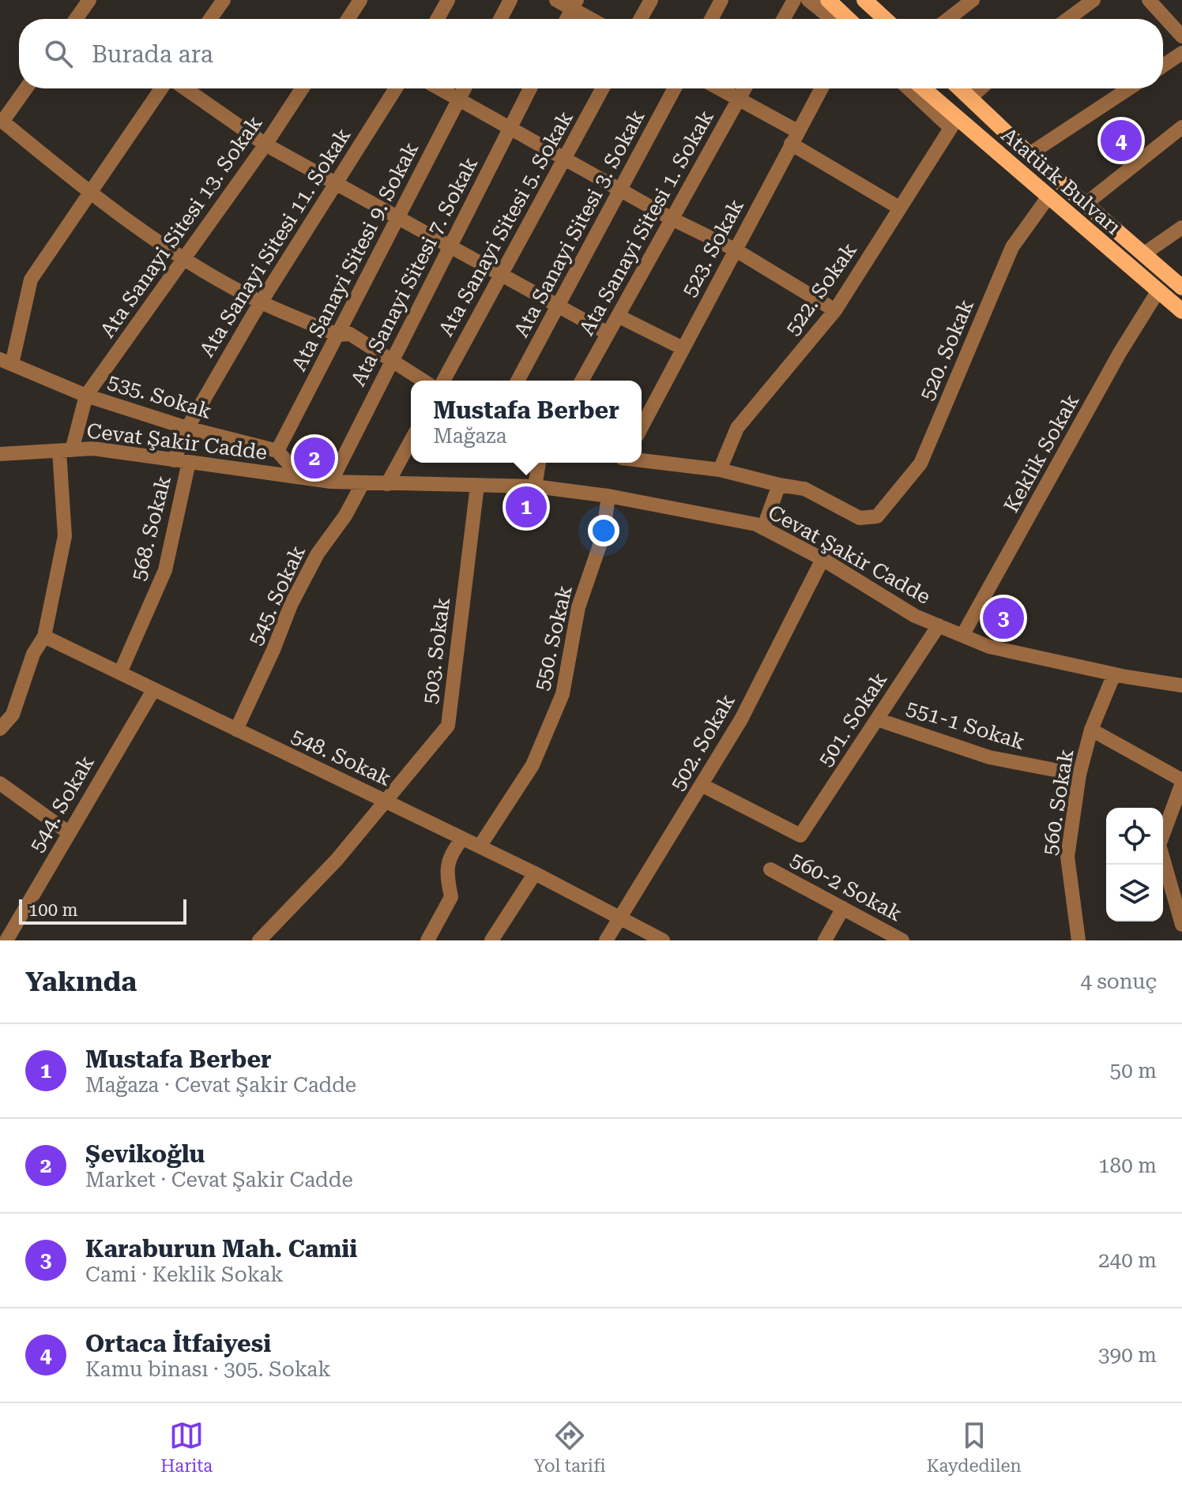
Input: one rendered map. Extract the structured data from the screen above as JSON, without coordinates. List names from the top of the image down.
{
  "streets": {
    "main road": ["Atatürk Bulvarı"],
    "street": [
      "Ata Sanayi Sitesi 1. Sokak",
      "Ata Sanayi Sitesi 5. Sokak",
      "Ata Sanayi Sitesi 3. Sokak",
      "Ata Sanayi Sitesi 13. Sokak",
      "Ata Sanayi Sitesi 11. Sokak",
      "523. Sokak",
      "Ata Sanayi Sitesi 9. Sokak",
      "Ata Sanayi Sitesi 7. Sokak",
      "522. Sokak",
      "520. Sokak",
      "535. Sokak",
      "Cevat Şakir Cadde",
      "Keklik Sokak",
      "568. Sokak",
      "545. Sokak",
      "550. Sokak",
      "503. Sokak",
      "501. Sokak",
      "551-1 Sokak",
      "502. Sokak",
      "548. Sokak",
      "560. Sokak",
      "544. Sokak",
      "560-2 Sokak"
    ]
  },
  "crossings": [
    ["Atatürk Bulvarı", "522. Sokak"],
    ["Atatürk Bulvarı", "520. Sokak"],
    ["Atatürk Bulvarı", "Keklik Sokak"],
    ["Ata Sanayi Sitesi 13. Sokak", "535. Sokak"],
    ["Ata Sanayi Sitesi 11. Sokak", "535. Sokak"],
    ["Ata Sanayi Sitesi 11. Sokak", "Cevat Şakir Cadde"],
    ["Ata Sanayi Sitesi 11. Sokak", "568. Sokak"],
    ["Ata Sanayi Sitesi 9. Sokak", "535. Sokak"],
    ["Ata Sanayi Sitesi 7. Sokak", "Cevat Şakir Cadde"],
    ["Cevat Şakir Cadde", "Keklik Sokak"],
    ["Cevat Şakir Cadde", "568. Sokak"],
    ["Cevat Şakir Cadde", "545. Sokak"],
    ["Cevat Şakir Cadde", "550. Sokak"],
    ["Cevat Şakir Cadde", "503. Sokak"],
    ["Cevat Şakir Cadde", "501. Sokak"],
    ["Cevat Şakir Cadde", "502. Sokak"],
    ["Cevat Şakir Cadde", "560. Sokak"],
    ["568. Sokak", "548. Sokak"],
    ["545. Sokak", "548. Sokak"],
    ["550. Sokak", "548. Sokak"],
    ["503. Sokak", "548. Sokak"],
    ["501. Sokak", "551-1 Sokak"],
    ["501. Sokak", "502. Sokak"],
    ["551-1 Sokak", "560. Sokak"],
    ["502. Sokak", "548. Sokak"],
    ["548. Sokak", "544. Sokak"]
  ],
  "scale_bar": "100 m",
  "page": {
    "search": "Burada ara",
    "pins": [
      "4",
      "2",
      "1",
      "3"
    ],
    "popup": ["Mustafa Berber", "Mağaza"],
    "scale": "100 m",
    "heading": ["Yakında", "4 sonuç"],
    "list": [
      {
        "mark": "1",
        "name": "Mustafa Berber",
        "note": "Mağaza · Cevat Şakir Cadde",
        "value": "50 m"
      },
      {
        "mark": "2",
        "name": "Şevikoğlu",
        "note": "Market · Cevat Şakir Cadde",
        "value": "180 m"
      },
      {
        "mark": "3",
        "name": "Karaburun Mah. Camii",
        "note": "Cami · Keklik Sokak",
        "value": "240 m"
      },
      {
        "mark": "4",
        "name": "Ortaca İtfaiyesi",
        "note": "Kamu binası · 305. Sokak",
        "value": "390 m"
      }
    ],
    "nav": ["Harita", "Yol tarifi", "Kaydedilen"]
  }
}
